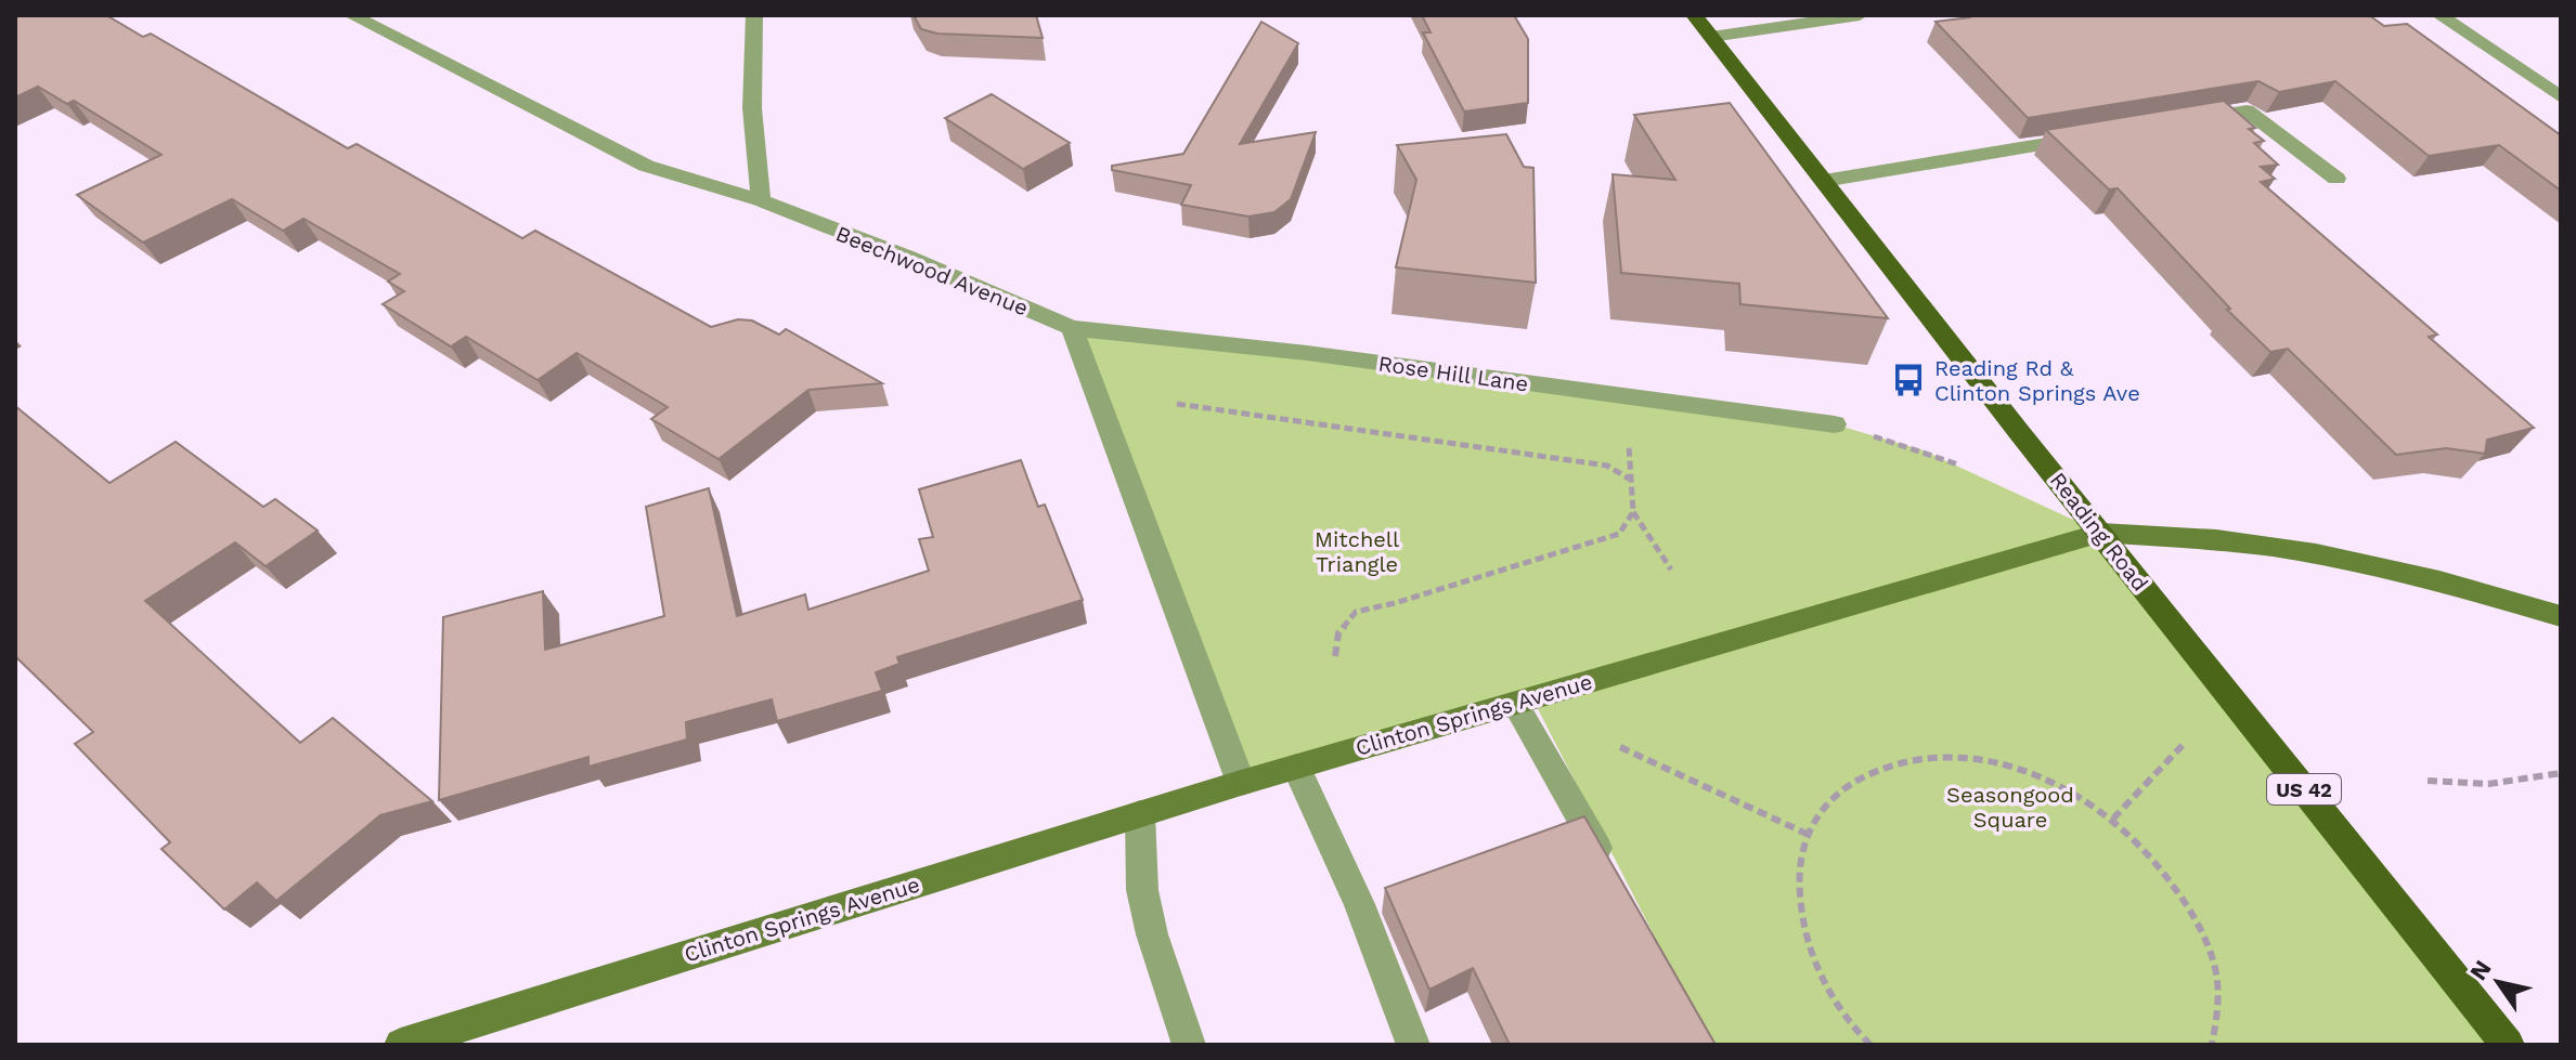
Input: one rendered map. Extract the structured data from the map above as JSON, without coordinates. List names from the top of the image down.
{
  "streets": {
    "main road": ["Reading Road", "US 42"],
    "street": ["Beechwood Avenue", "Rose Hill Lane", "Clinton Springs Avenue"]
  },
  "crossings": [
    ["Beechwood Avenue", "Rose Hill Lane"],
    ["Reading Road", "Clinton Springs Avenue"]
  ],
  "parks": ["Mitchell Triangle", "Seasongood Square"],
  "places": {
    "bus stop": ["Reading Rd & Clinton Springs Ave"]
  },
  "north": "top left"
}
